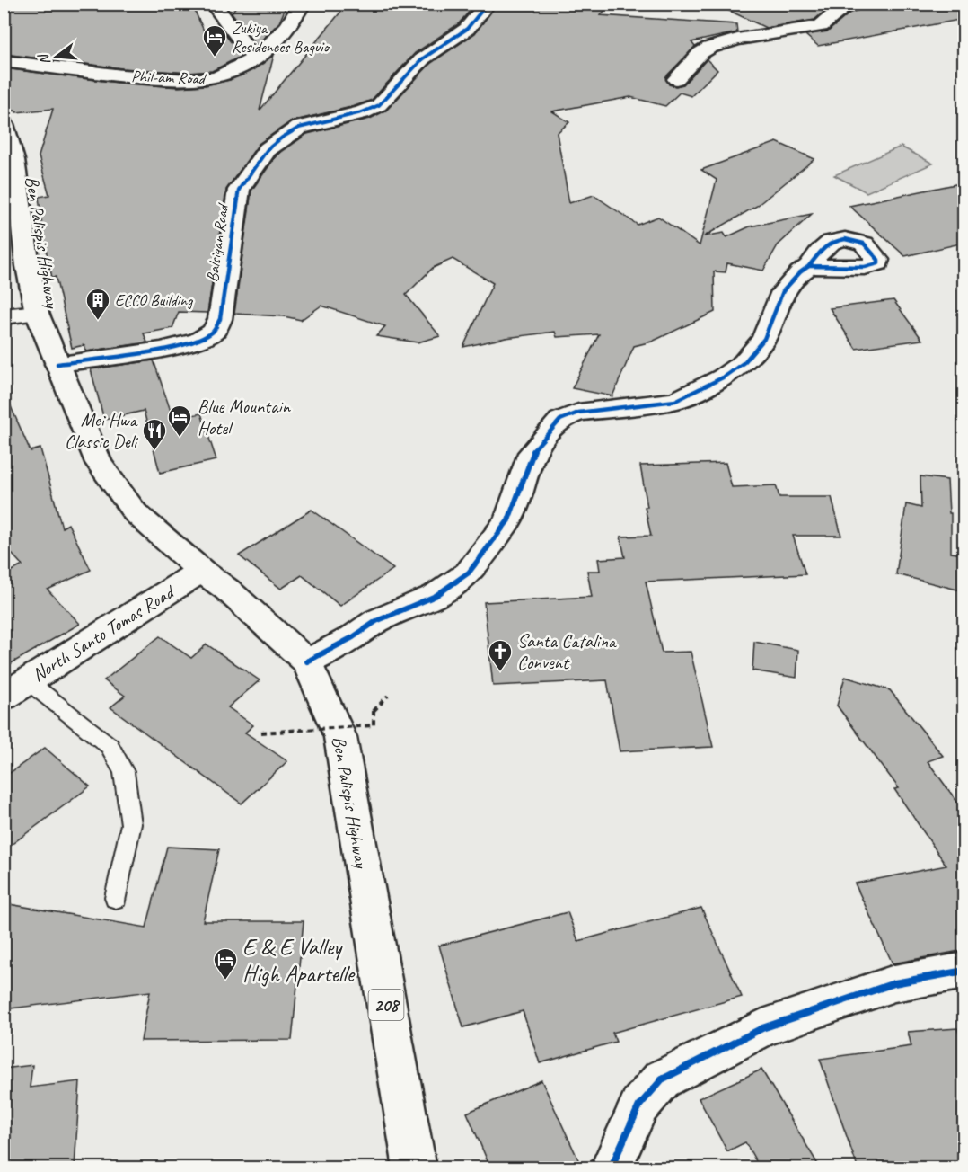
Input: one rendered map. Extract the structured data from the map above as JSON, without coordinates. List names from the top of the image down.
{
  "streets": {
    "street": [
      "Phil-am Road",
      "Ben Palispis Highway",
      "Balsigan Road",
      "North Santo Tomas Road",
      "208"
    ]
  },
  "crossings": [
    ["Ben Palispis Highway", "Balsigan Road"],
    ["Ben Palispis Highway", "North Santo Tomas Road"]
  ],
  "places": {
    "hotel": ["Zukiya Residences Baguio", "Blue Mountain Hotel", "E & E Valley High Apartelle"],
    "building": ["ECCO Building"],
    "restaurant": ["Mei Hwa Classic Deli"],
    "church": ["Santa Catalina Convent"]
  },
  "north": "left"
}
